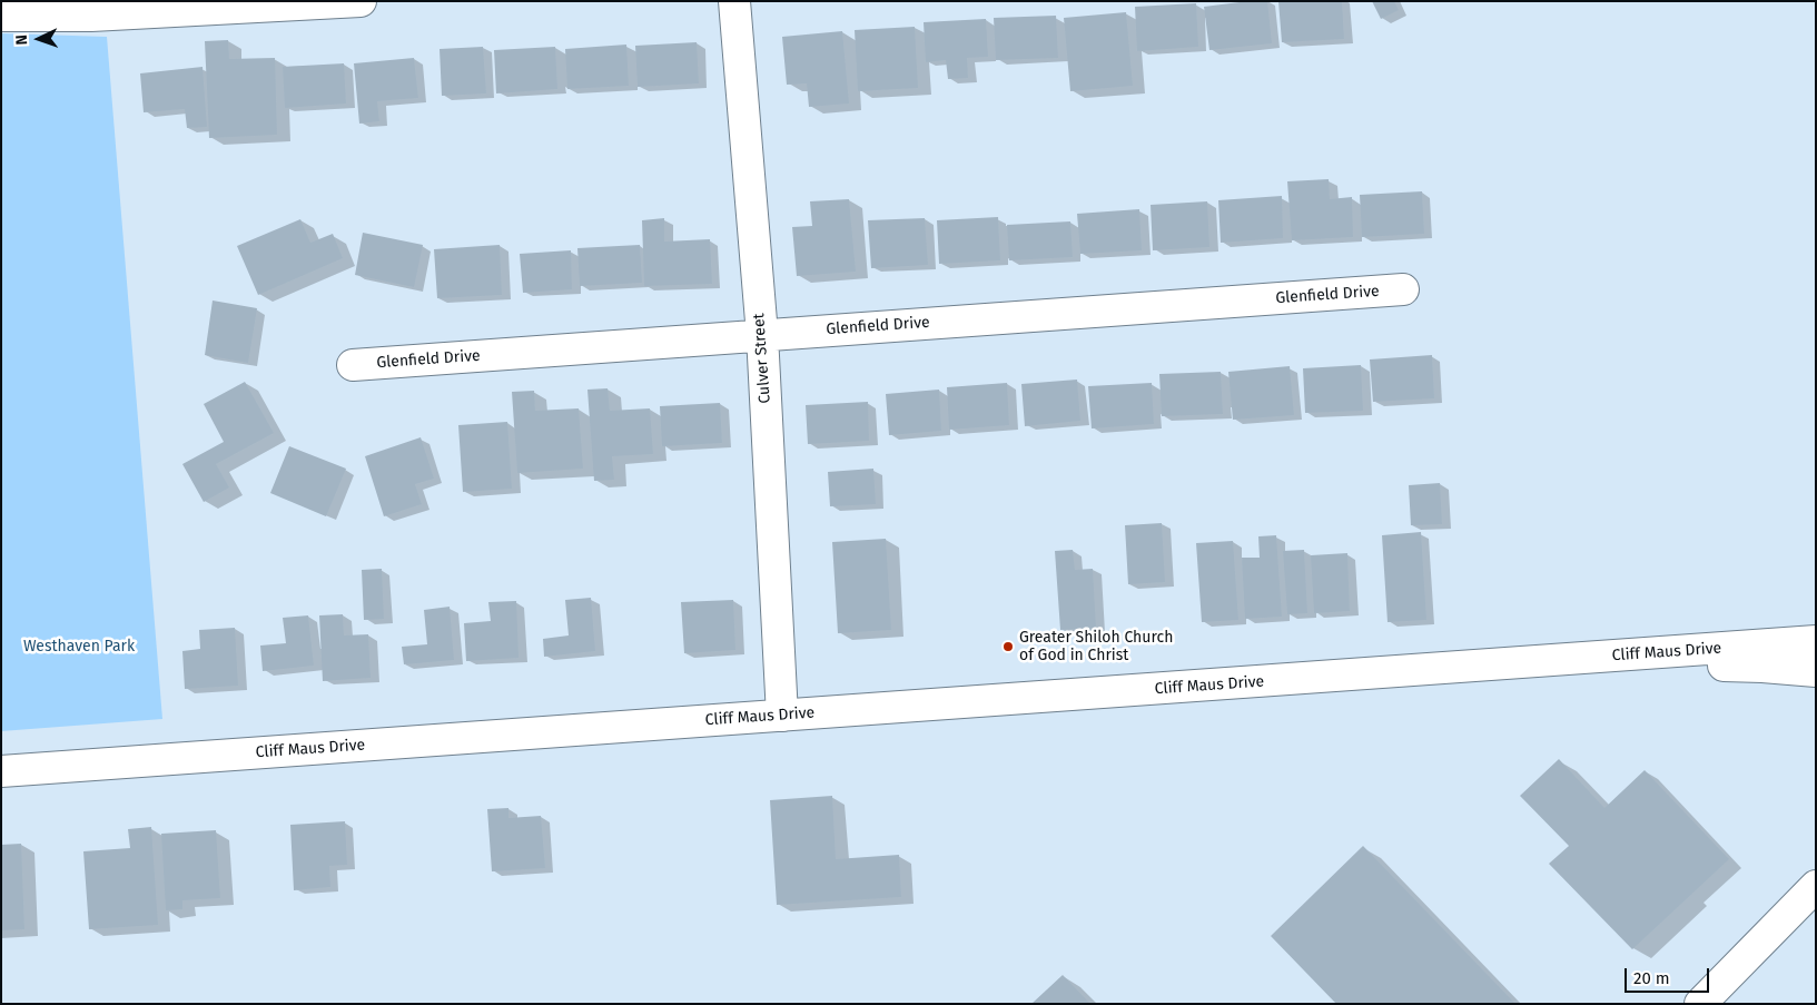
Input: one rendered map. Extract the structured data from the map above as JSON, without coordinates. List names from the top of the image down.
{
  "streets": {
    "street": ["Glenfield Drive", "Culver Street", "Cliff Maus Drive"]
  },
  "crossings": [
    ["Glenfield Drive", "Culver Street"],
    ["Culver Street", "Cliff Maus Drive"]
  ],
  "parks": ["Westhaven Park"],
  "places": ["Greater Shiloh Church of God in Christ"],
  "scale_bar": "20 m",
  "north": "left"
}
